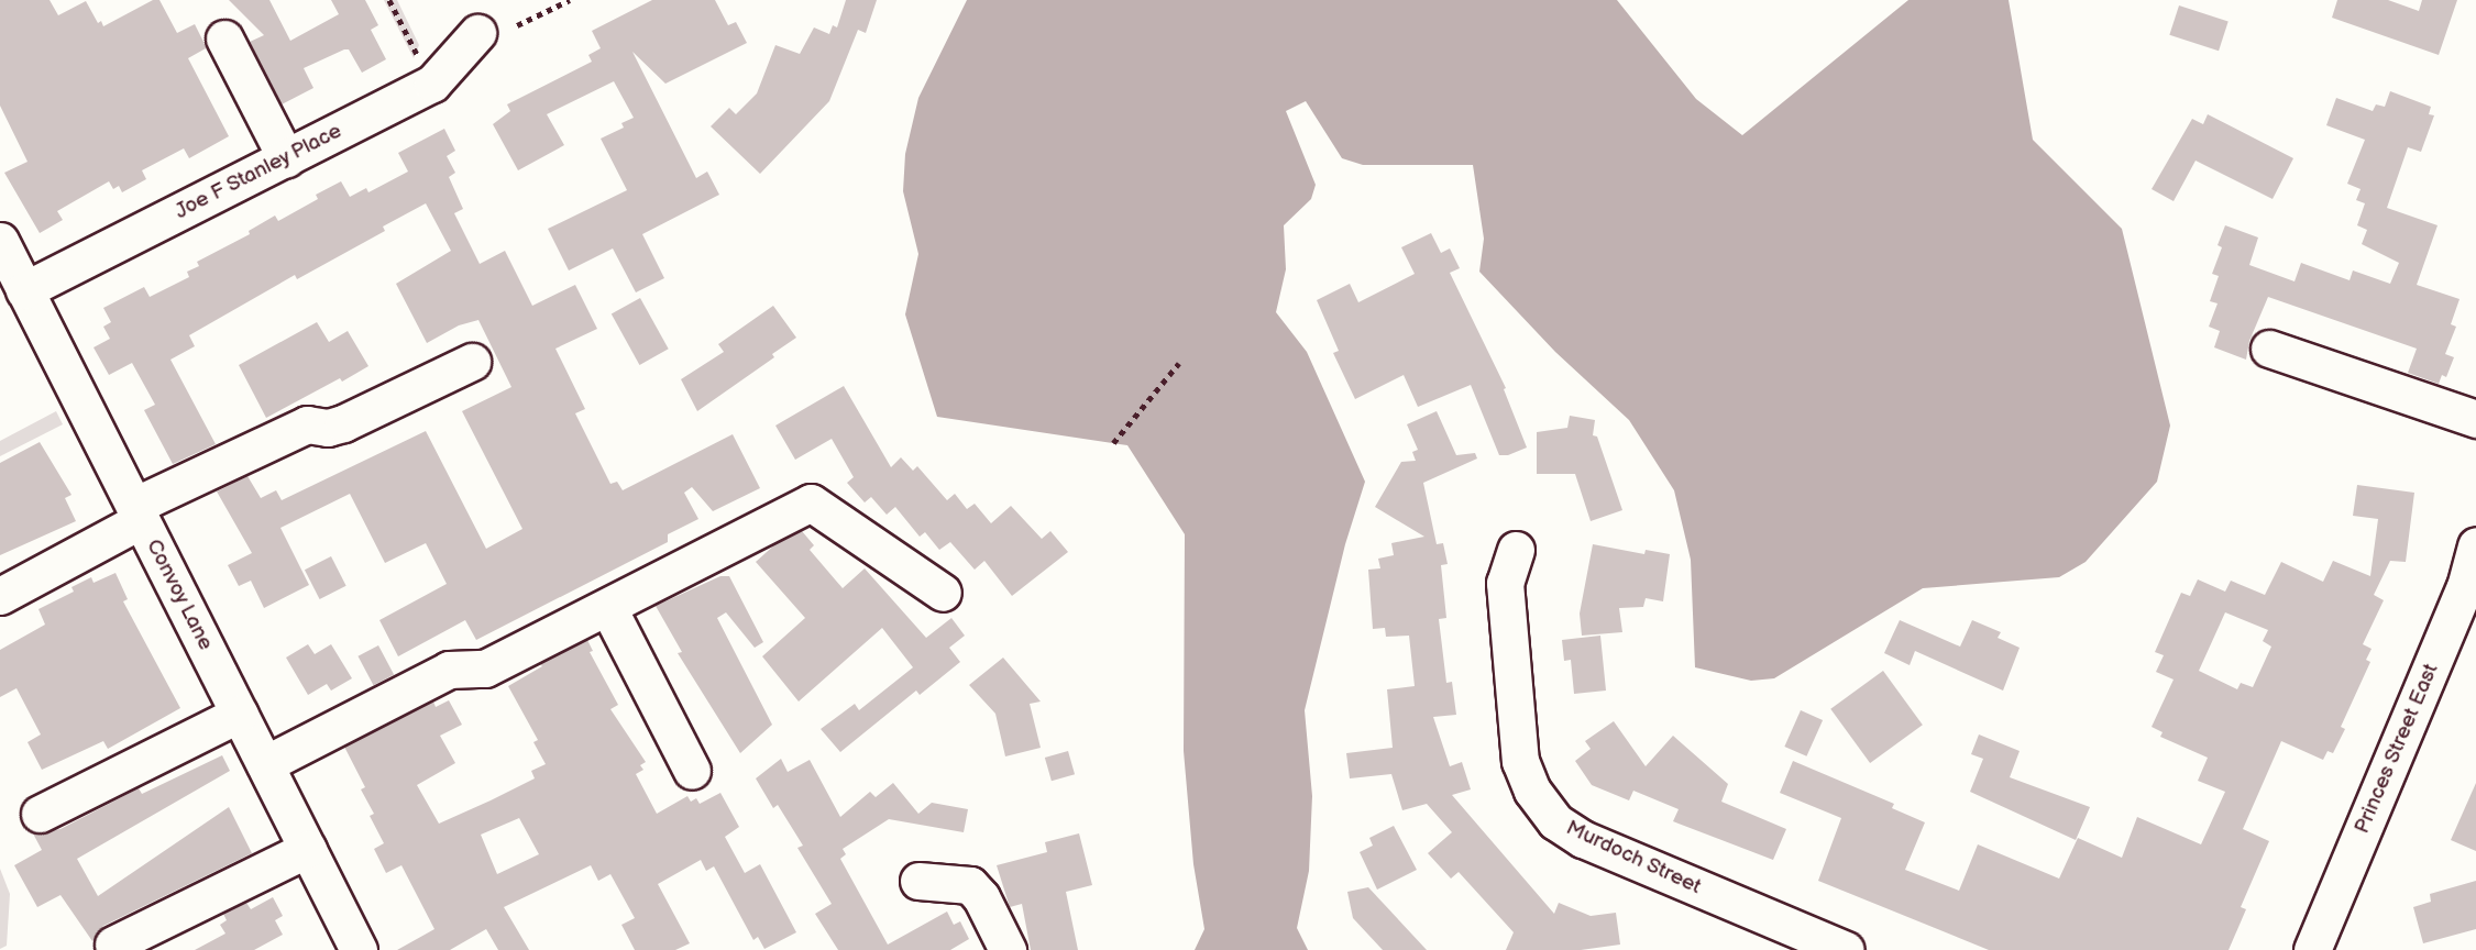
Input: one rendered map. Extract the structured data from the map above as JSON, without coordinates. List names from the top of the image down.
{
  "streets": {
    "street": [
      "Joe F Stanley Place",
      "Convoy Lane",
      "Princes Street East",
      "Murdoch Street"
    ]
  },
  "crossings": [
    ["Joe F Stanley Place", "Convoy Lane"]
  ]
}
